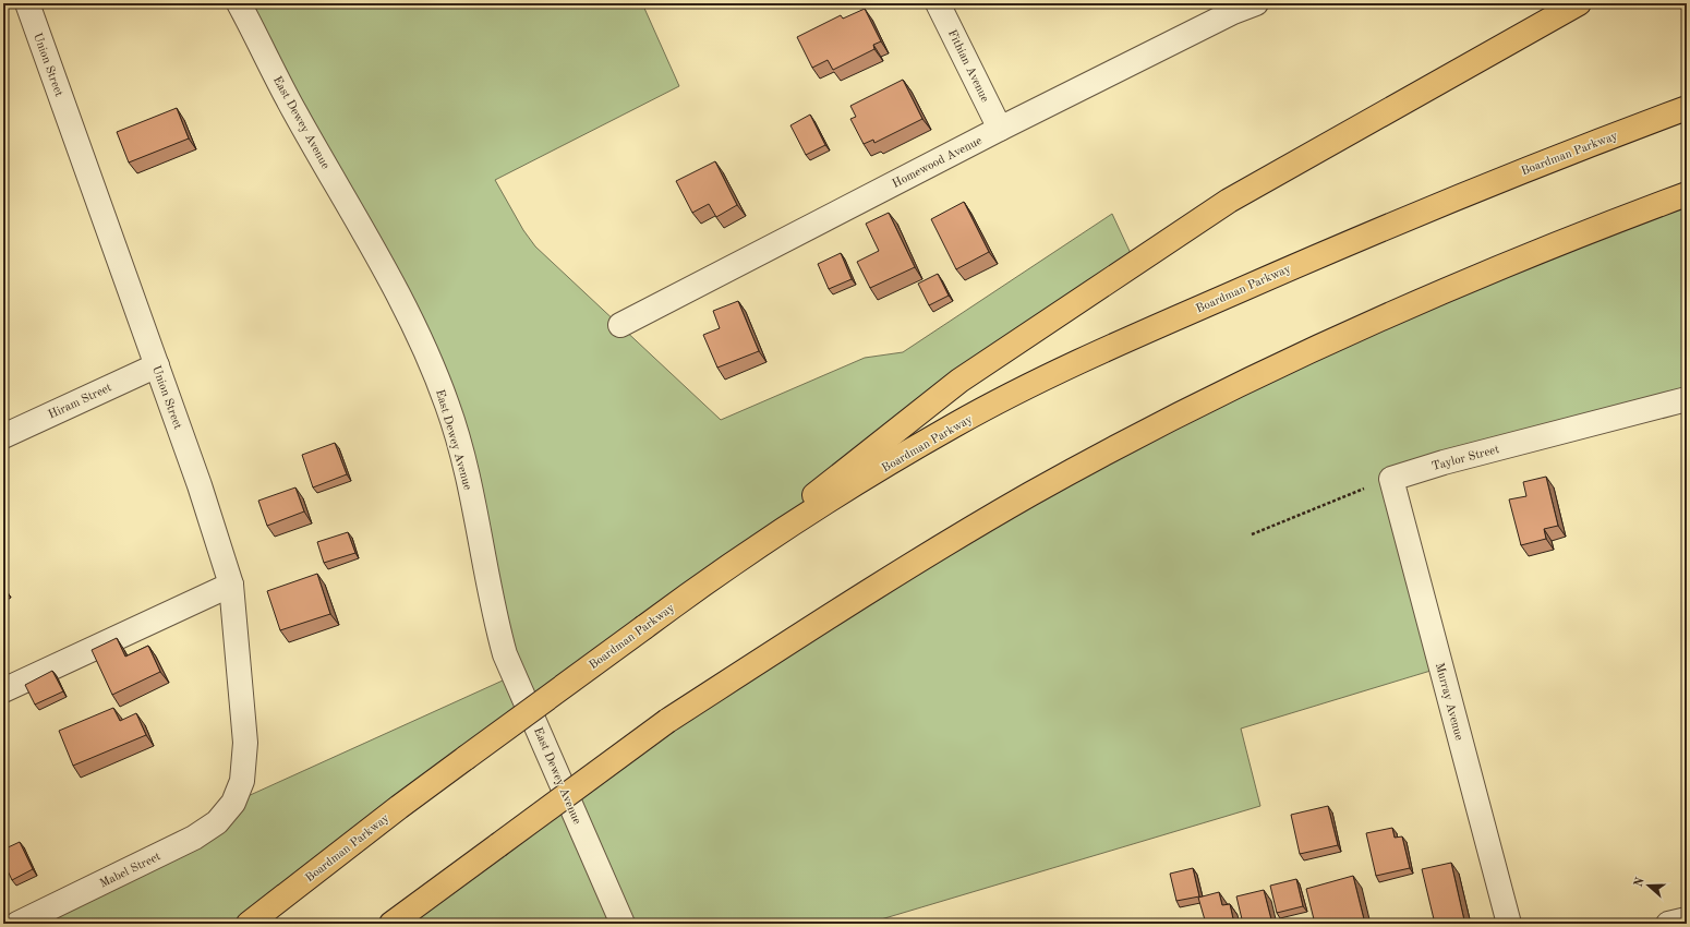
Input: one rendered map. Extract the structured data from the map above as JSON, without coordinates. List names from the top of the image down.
{
  "streets": {
    "highway": ["Boardman Parkway"],
    "street": [
      "Union Street",
      "Fithian Avenue",
      "East Dewey Avenue",
      "Homewood Avenue",
      "Hiram Street",
      "Taylor Street",
      "Murray Avenue",
      "Mabel Street"
    ]
  },
  "crossings": [
    ["Union Street", "Hiram Street"],
    ["Union Street", "Mabel Street"],
    ["Fithian Avenue", "Homewood Avenue"],
    ["Taylor Street", "Murray Avenue"]
  ],
  "north": "left"
}
